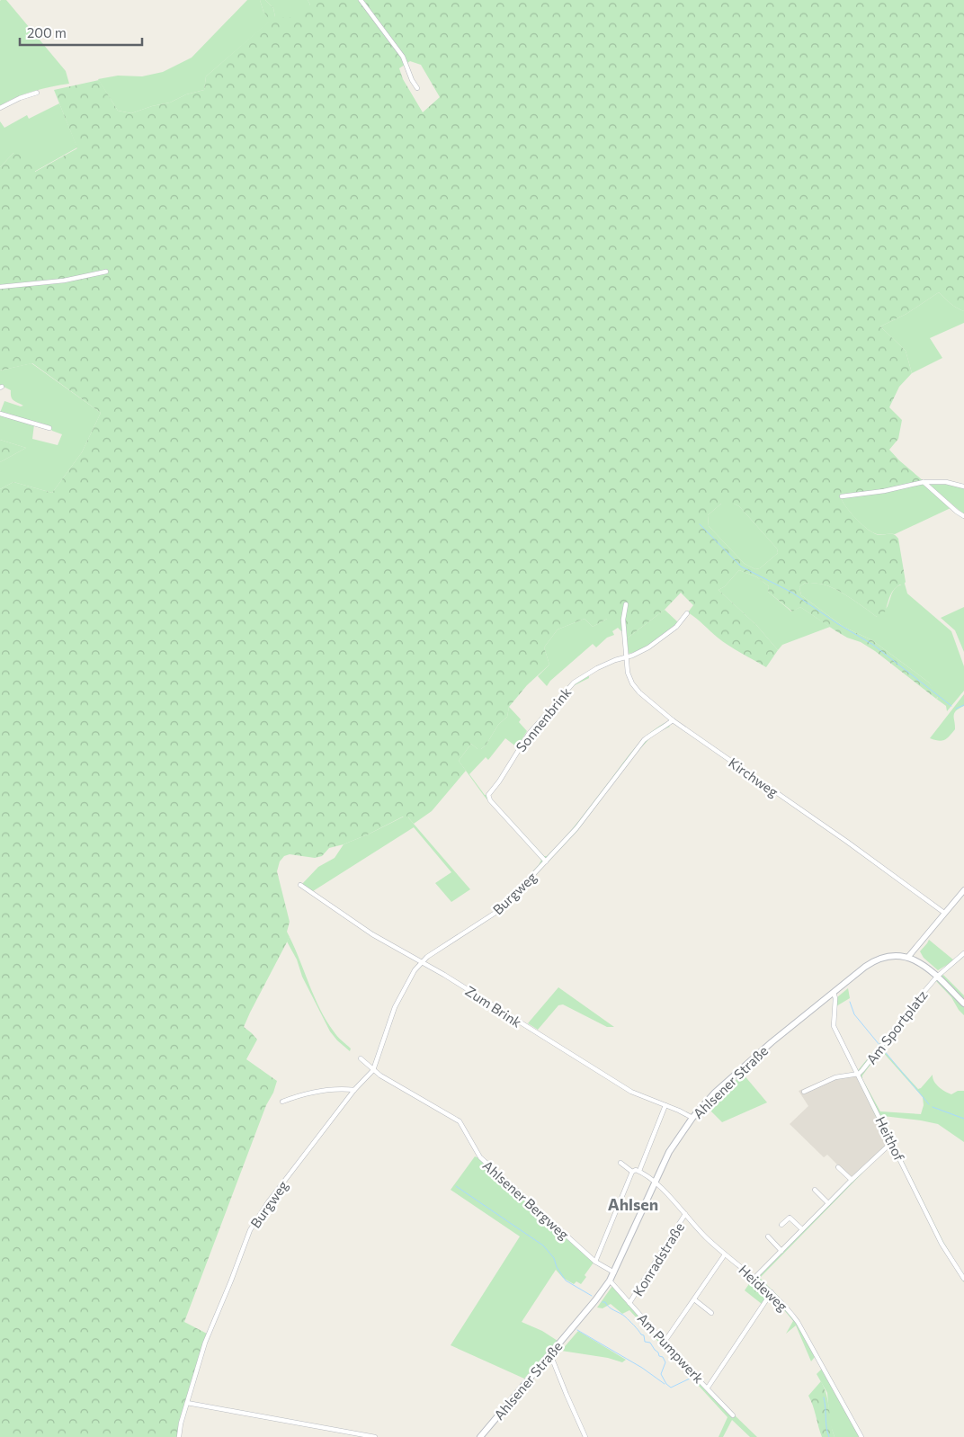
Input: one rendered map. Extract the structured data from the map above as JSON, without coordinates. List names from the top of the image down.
{
  "streets": {
    "main road": ["Ahlsener Straße"],
    "street": [
      "Sonnenbrink",
      "Kirchweg",
      "Burgweg",
      "Zum Brink",
      "Am Sportplatz",
      "Heithof",
      "Ahlsener Bergweg",
      "Konradstraße",
      "Heideweg",
      "Am Pumpwerk"
    ]
  },
  "crossings": [
    ["Sonnenbrink", "Kirchweg"],
    ["Sonnenbrink", "Burgweg"],
    ["Kirchweg", "Burgweg"],
    ["Burgweg", "Zum Brink"],
    ["Burgweg", "Ahlsener Bergweg"],
    ["Zum Brink", "Ahlsener Straße"],
    ["Am Sportplatz", "Heithof"],
    ["Ahlsener Straße", "Heithof"],
    ["Ahlsener Straße", "Ahlsener Bergweg"],
    ["Ahlsener Straße", "Heideweg"],
    ["Ahlsener Straße", "Am Pumpwerk"],
    ["Konradstraße", "Heideweg"],
    ["Konradstraße", "Am Pumpwerk"]
  ],
  "districts": ["Ahlsen"],
  "scale_bar": "200 m"
}
